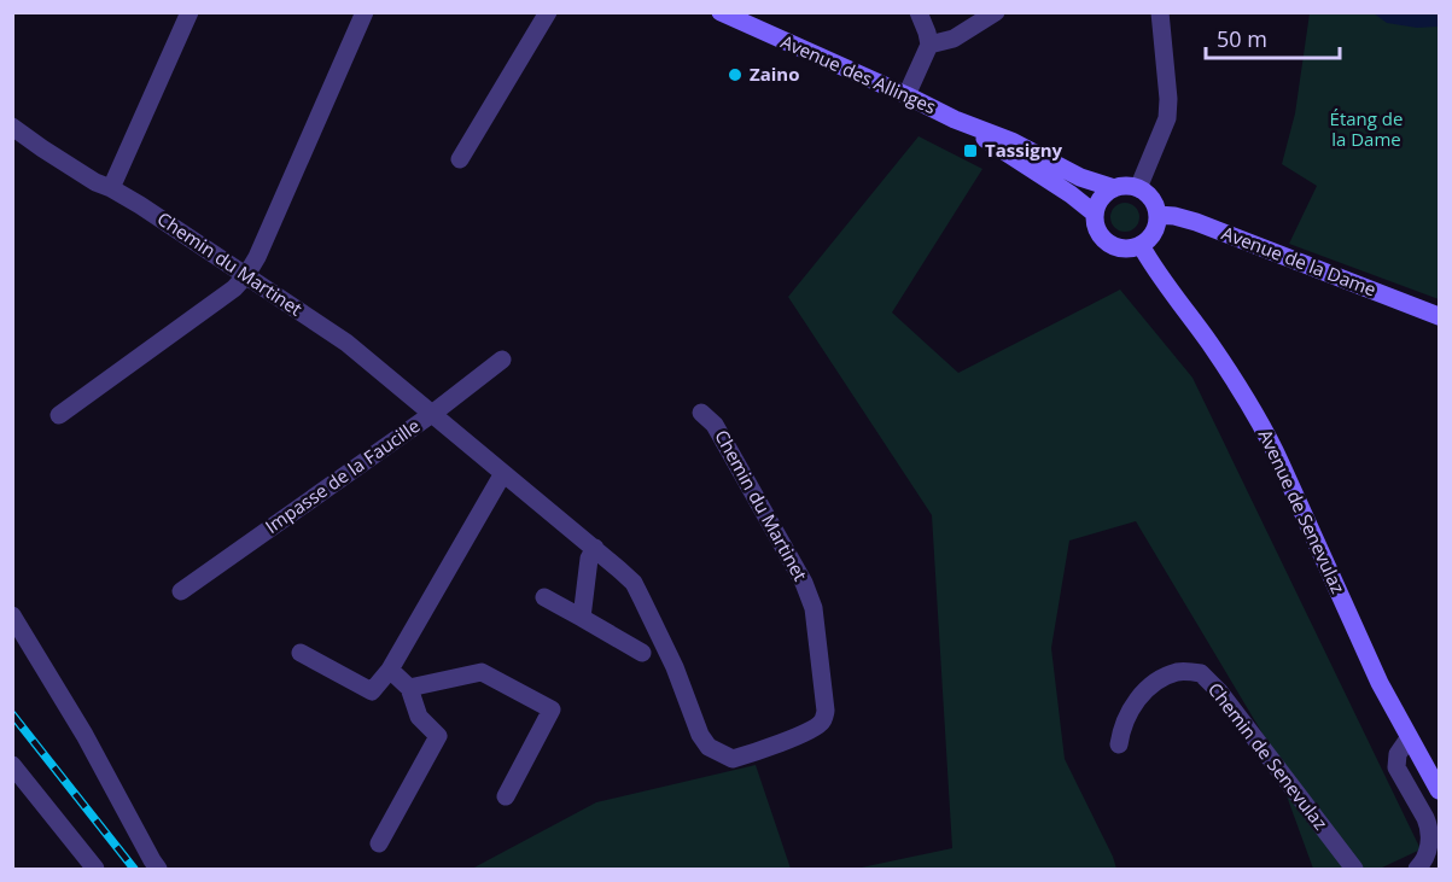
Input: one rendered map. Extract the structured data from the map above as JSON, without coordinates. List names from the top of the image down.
{
  "streets": {
    "main road": ["Avenue des Allinges", "Avenue de la Dame", "Avenue de Senevulaz"],
    "street": ["Chemin du Martinet", "Impasse de la Faucille", "Chemin de Senevulaz"]
  },
  "crossings": [
    ["Avenue des Allinges", "Avenue de la Dame"],
    ["Avenue des Allinges", "Avenue de Senevulaz"],
    ["Avenue de la Dame", "Avenue de Senevulaz"],
    ["Chemin du Martinet", "Impasse de la Faucille"]
  ],
  "parks": ["Étang de la Dame"],
  "places": {
    "other": ["Zaino"],
    "transit": ["Tassigny"]
  },
  "scale_bar": "50 m"
}
